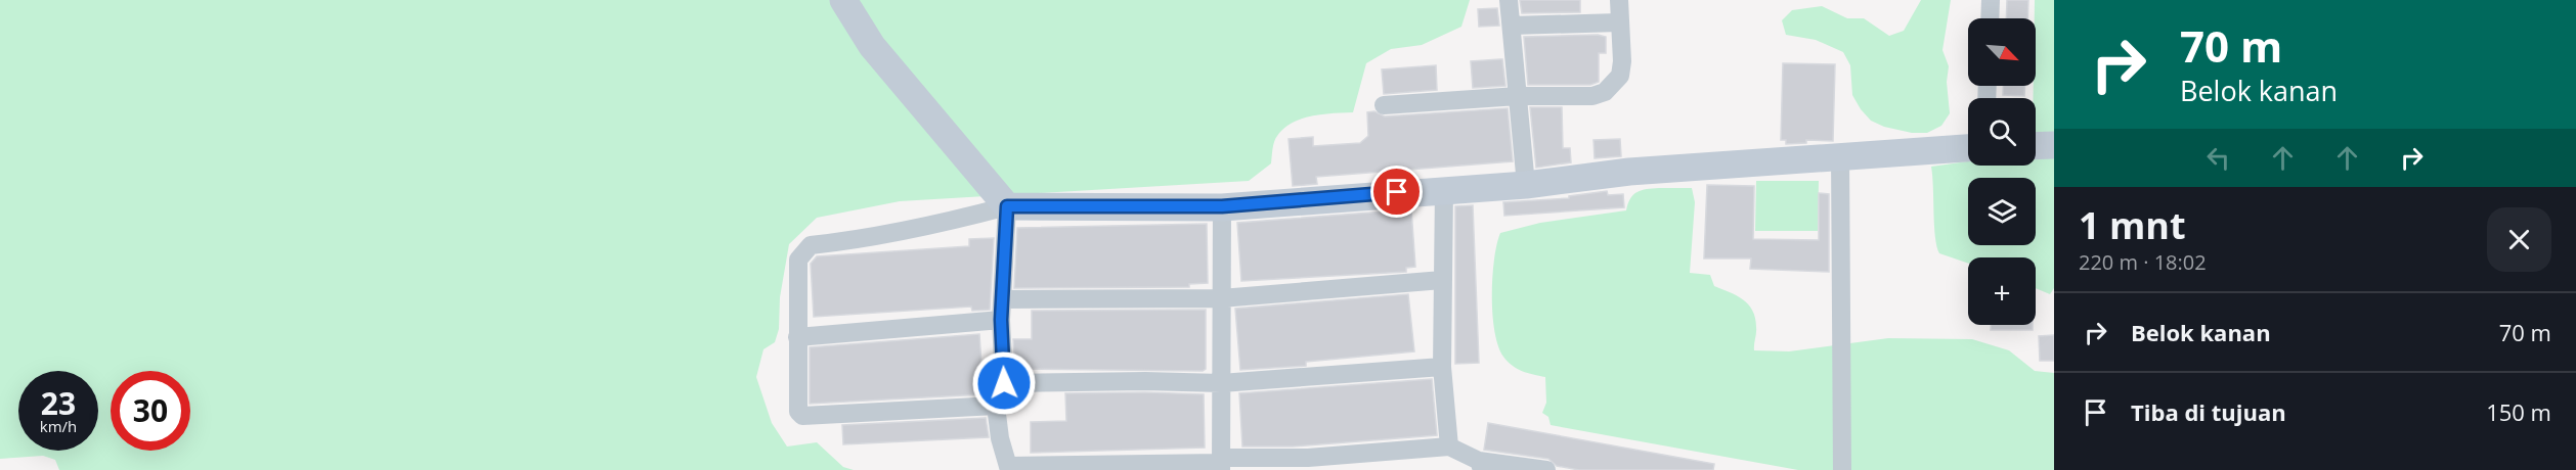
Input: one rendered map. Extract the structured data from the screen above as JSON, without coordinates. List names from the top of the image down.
{
  "north": "bottom right",
  "page": {
    "turn": ["70 m", "Belok kanan"],
    "map_buttons": "+",
    "heading": ["1 mnt", "220 m · 18:02"],
    "list": [
      {
        "name": "Belok kanan",
        "value": "70 m"
      },
      {
        "name": "Tiba di tujuan",
        "value": "150 m"
      }
    ],
    "speed": "23 km/h",
    "limit": "30"
  }
}
